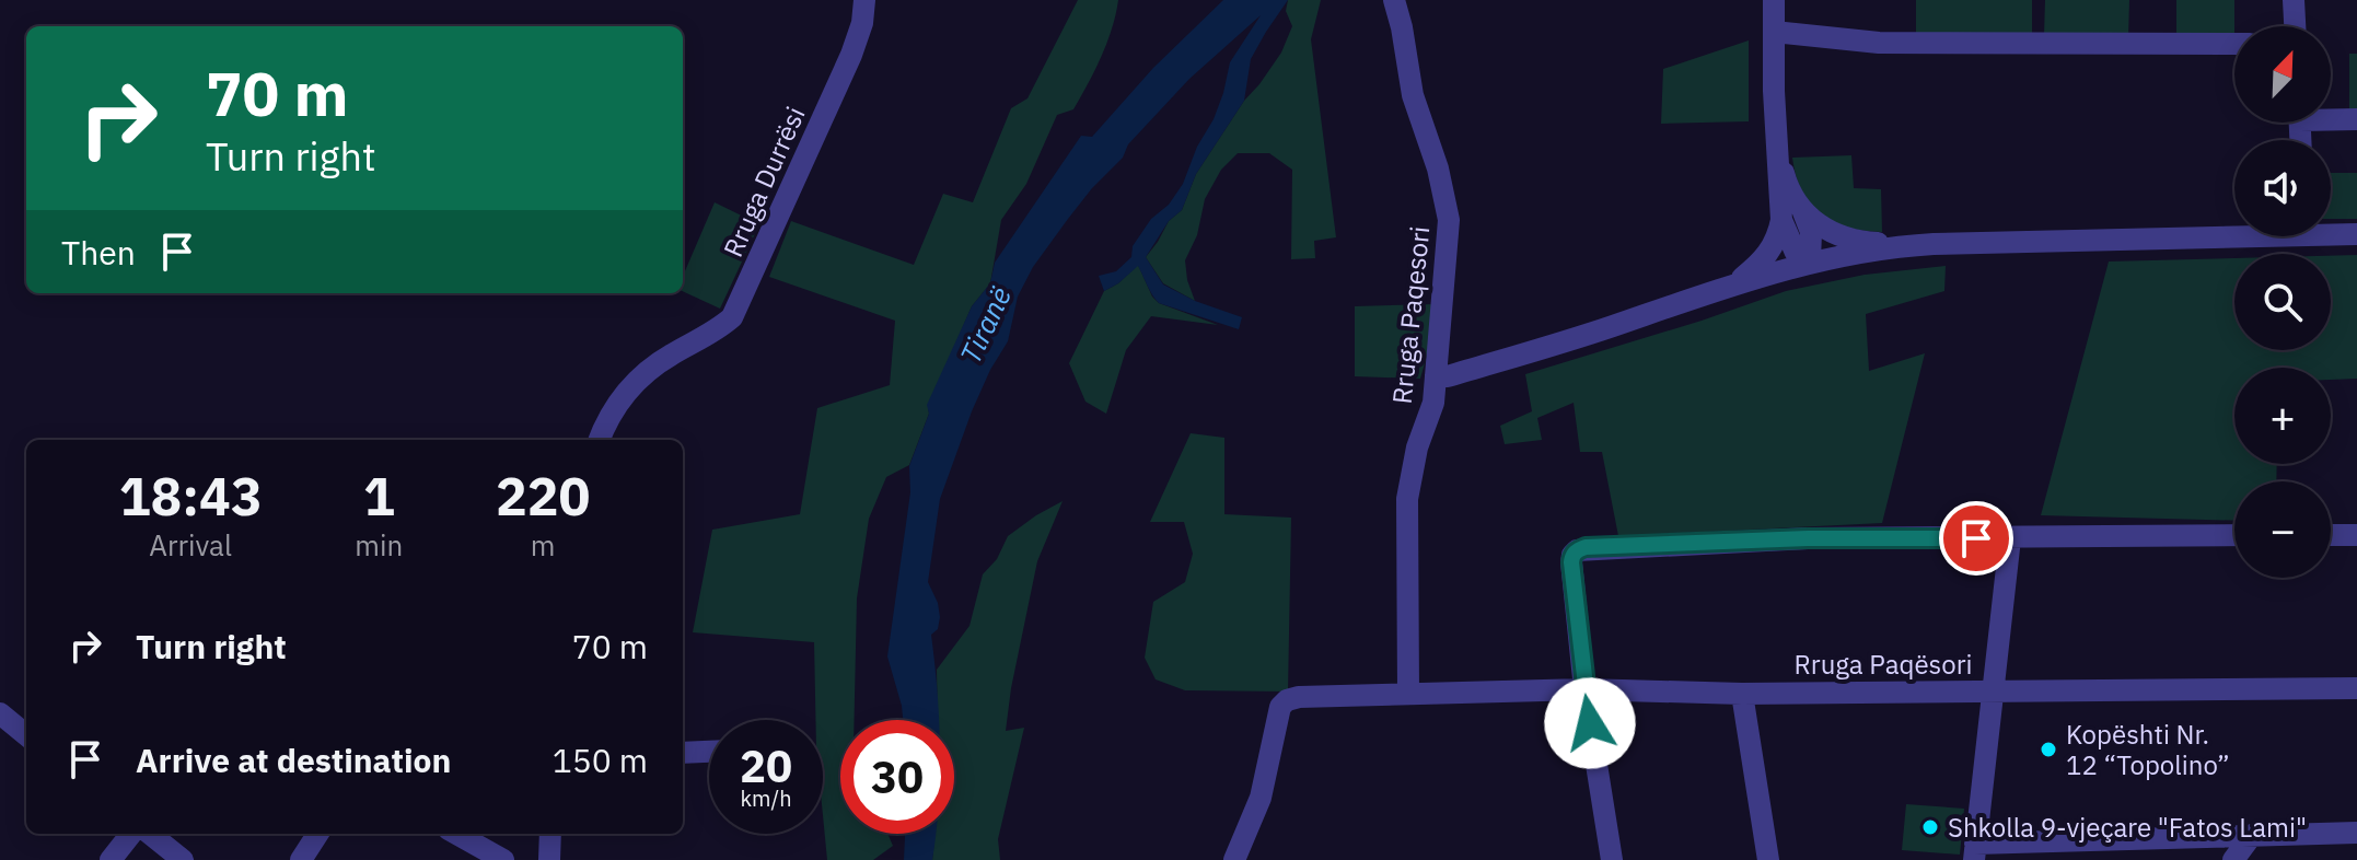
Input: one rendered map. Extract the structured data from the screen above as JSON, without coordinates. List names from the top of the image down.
{
  "streets": {
    "street": ["Rruga Durrësi", "Rruga Paqesori", "Rruga Paqësori"]
  },
  "crossings": [
    ["Rruga Paqesori", "Rruga Paqësori"]
  ],
  "water": ["Tiranë"],
  "places": ["Kopështi Nr. 12 “Topolino”", "Shkolla 9-vjeçare \"Fatos Lami\""],
  "north": "top right",
  "page": {
    "map_buttons": ["+", "−"],
    "turn": ["70 m", "Turn right"],
    "then": "Then",
    "eta": [
      "18:43",
      "Arrival",
      "1",
      "min",
      "220",
      "m"
    ],
    "list": [
      {
        "name": "Turn right",
        "value": "70 m"
      },
      {
        "name": "Arrive at destination",
        "value": "150 m"
      }
    ],
    "speed": "20 km/h",
    "limit": "30"
  }
}
